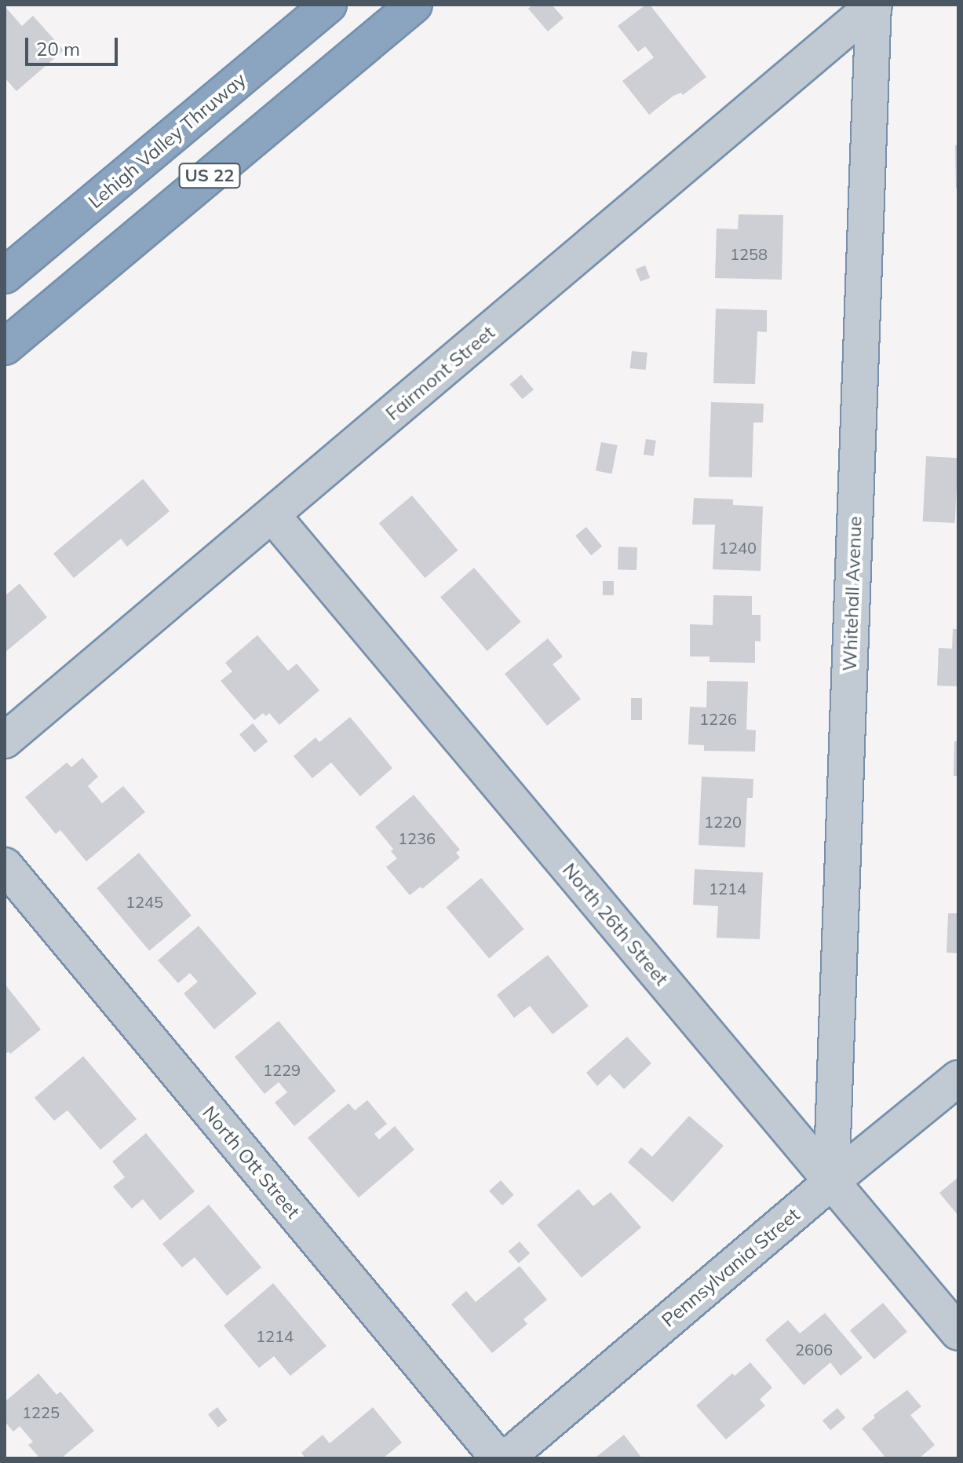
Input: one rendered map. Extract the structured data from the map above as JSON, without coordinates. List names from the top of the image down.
{
  "streets": {
    "highway": ["Lehigh Valley Thruway", "US 22"],
    "street": [
      "Fairmont Street",
      "Whitehall Avenue",
      "North 26th Street",
      "North Ott Street",
      "Pennsylvania Street"
    ]
  },
  "crossings": [
    ["Fairmont Street", "Whitehall Avenue"],
    ["Fairmont Street", "North 26th Street"],
    ["Whitehall Avenue", "North 26th Street"],
    ["Whitehall Avenue", "Pennsylvania Street"],
    ["North 26th Street", "Pennsylvania Street"]
  ],
  "house_numbers": [
    "1258",
    "1240",
    "1226",
    "1220",
    "1236",
    "1214",
    "1245",
    "1229",
    "1214",
    "2606",
    "1225"
  ],
  "scale_bar": "20 m"
}
